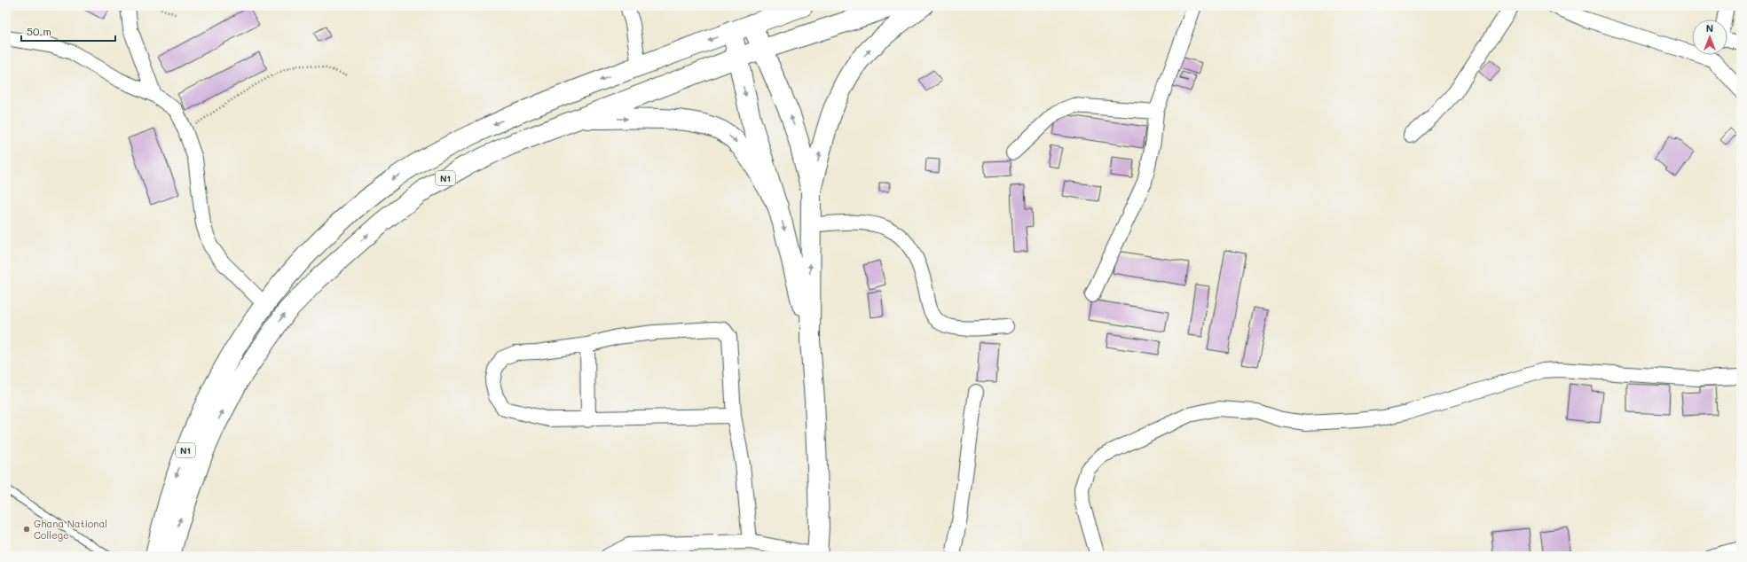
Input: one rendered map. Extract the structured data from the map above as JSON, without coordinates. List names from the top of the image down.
{
  "streets": {
    "main road": ["N1"]
  },
  "places": ["Ghana National College"],
  "scale_bar": "50 m",
  "north": "top"
}
